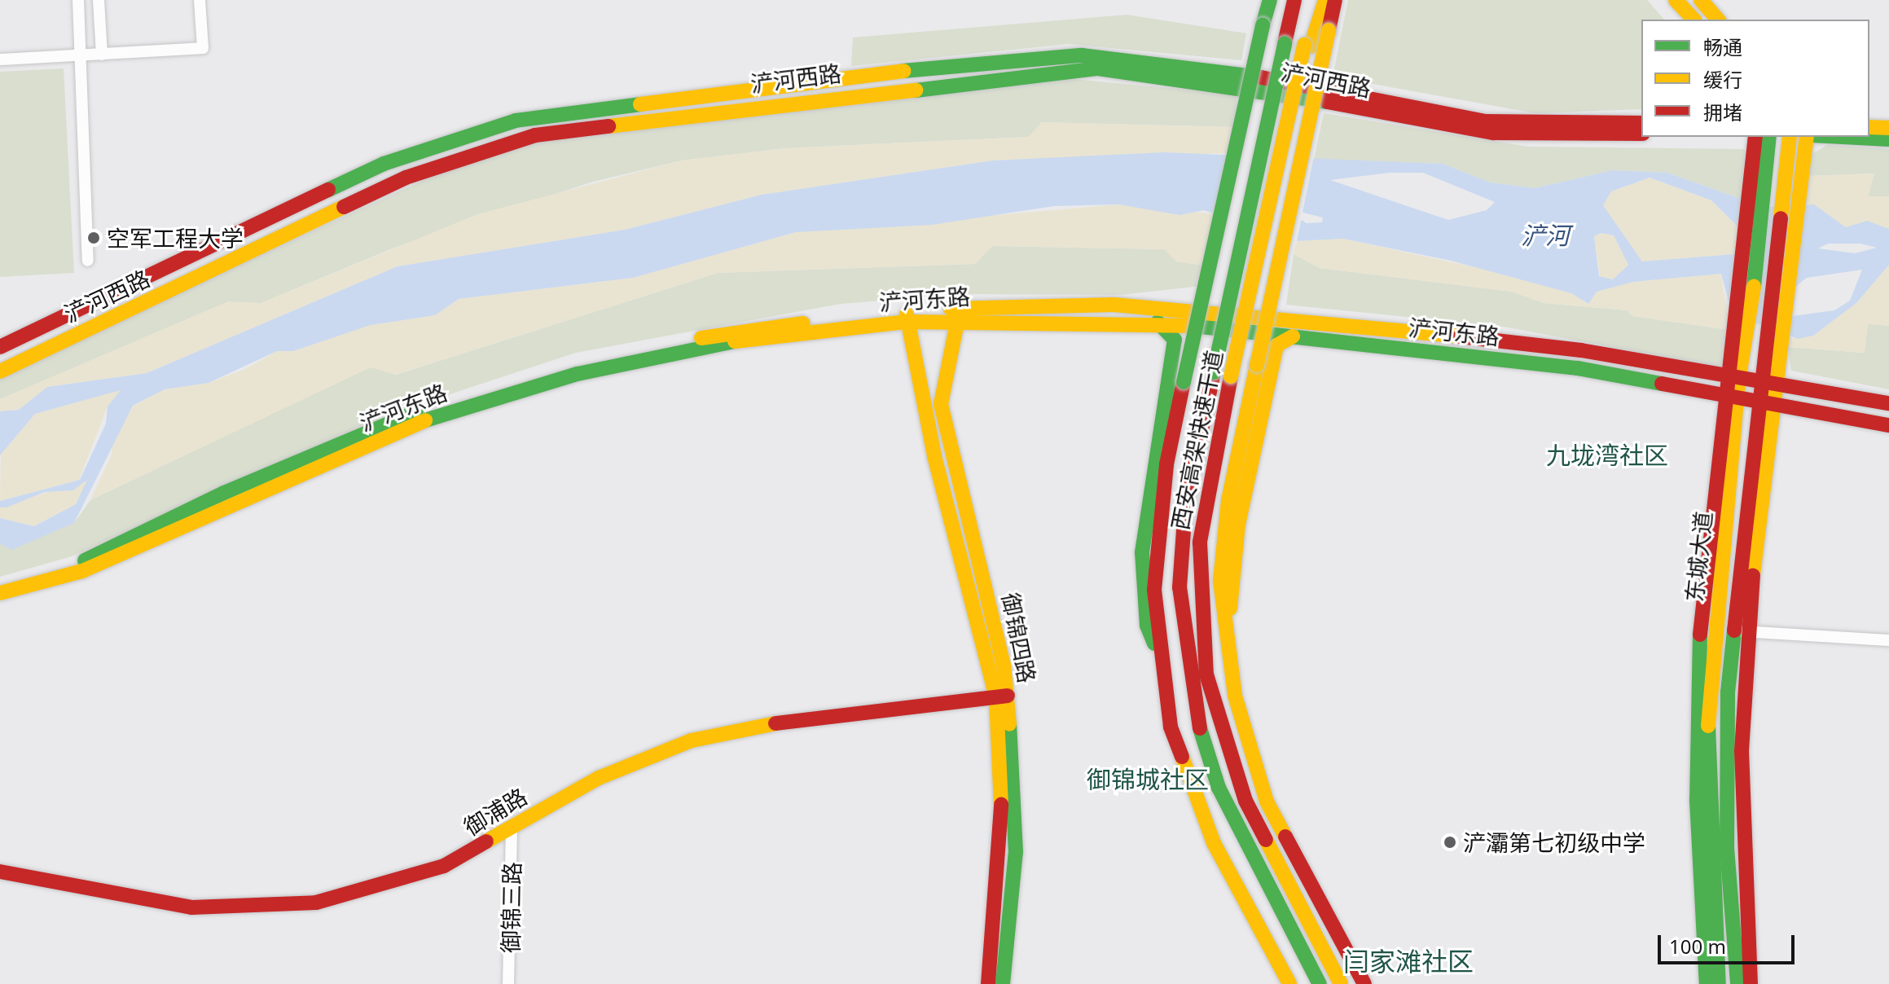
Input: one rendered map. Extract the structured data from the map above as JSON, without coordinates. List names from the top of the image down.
{
  "streets": {
    "main road": [
      "浐河西路",
      "浐河东路",
      "西安高架快速干道",
      "东城大道",
      "御锦四路",
      "御浦路"
    ],
    "street": ["御锦三路"]
  },
  "crossings": [
    ["浐河东路", "东城大道"],
    ["浐河东路", "御锦四路"],
    ["御锦四路", "御浦路"],
    ["御浦路", "御锦三路"]
  ],
  "districts": ["九垅湾社区", "御锦城社区", "闫家滩社区"],
  "water": ["浐河"],
  "places": ["空军工程大学", "浐灞第七初级中学"],
  "legend": ["畅通", "缓行", "拥堵"],
  "scale_bar": "100 m"
}
